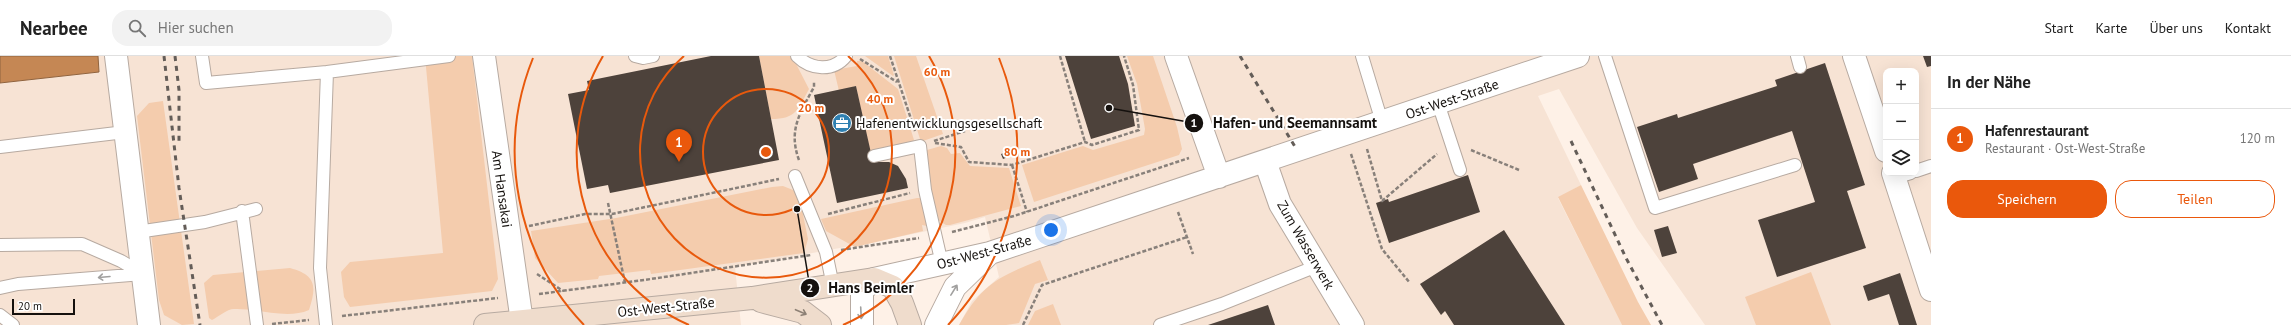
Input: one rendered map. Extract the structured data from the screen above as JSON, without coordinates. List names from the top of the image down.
{
  "streets": {
    "street": ["Ost-West-Straße", "Am Hansakai", "Zum Wasserwerk"]
  },
  "crossings": [
    ["Ost-West-Straße", "Am Hansakai"],
    ["Ost-West-Straße", "Zum Wasserwerk"]
  ],
  "places": {
    "other": ["Hafen- und Seemannsamt", "Hans Beimler"],
    "office": ["Hafenentwicklungsgesellschaft"]
  },
  "scale_bar": "20 m",
  "page": {
    "header": "Nearbee",
    "search": "Hier suchen",
    "nav": [
      "Start",
      "Karte",
      "Über uns",
      "Kontakt"
    ],
    "heading": "In der Nähe",
    "map_buttons": ["+", "−"],
    "list": [
      {
        "mark": "1",
        "name": "Hafenrestaurant",
        "note": "Restaurant · Ost-West-Straße",
        "value": "120 m"
      }
    ],
    "pins": "1",
    "buttons": ["Speichern", "Teilen"],
    "scale": "20 m"
  },
  "rings": [
    "60 m",
    "40 m",
    "20 m",
    "80 m"
  ]
}
